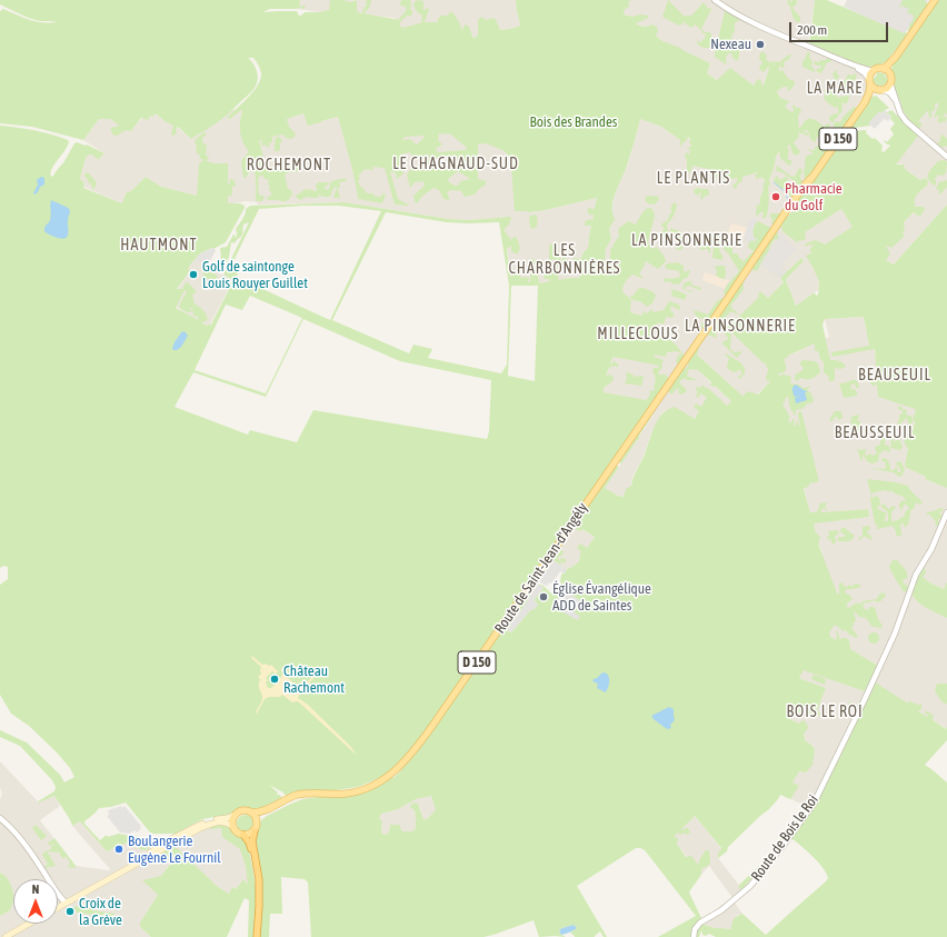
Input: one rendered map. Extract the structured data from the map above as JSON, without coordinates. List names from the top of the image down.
{
  "streets": {
    "main road": ["D 150", "Route de Saint-Jean-d'Angély"],
    "street": ["Route de Bois le Roi"]
  },
  "districts": [
    "LA MARE",
    "LE CHAGNAUD-SUD",
    "ROCHEMONT",
    "LE PLANTIS",
    "LA PINSONNERIE",
    "HAUTMONT",
    "LES CHARBONNIÈRES",
    "LA PINSONNERIE",
    "MILLECLOUS",
    "BEAUSEUIL",
    "BEAUSSEUIL",
    "BOIS LE ROI"
  ],
  "parks": ["Bois des Brandes"],
  "places": [
    "Nexeau",
    "Pharmacie du Golf",
    "Golf de saintonge Louis Rouyer Guillet",
    "Église Évangélique ADD de Saintes",
    "Château Rachemont",
    "Boulangerie Eugène Le Fournil",
    "Croix de la Grève"
  ],
  "scale_bar": "200 m",
  "north": "top"
}
